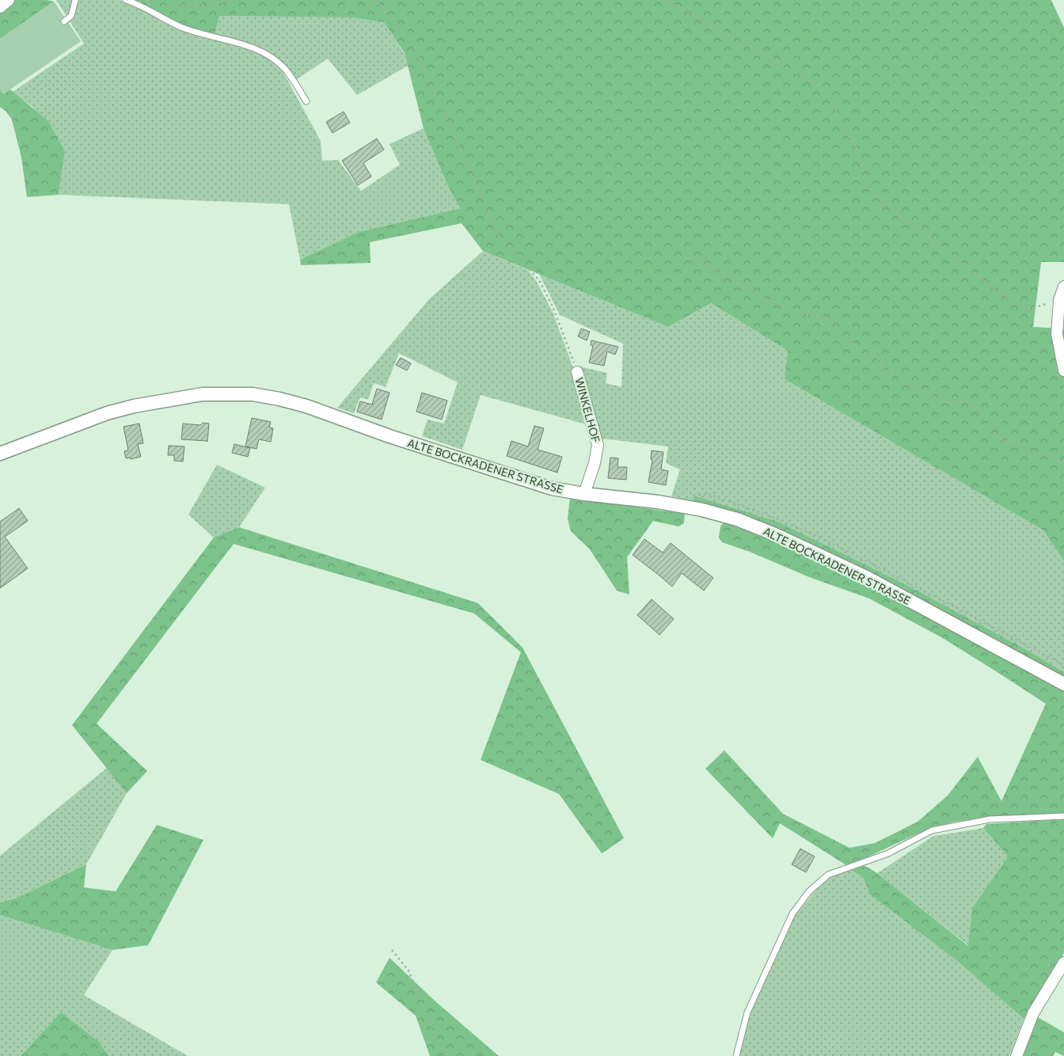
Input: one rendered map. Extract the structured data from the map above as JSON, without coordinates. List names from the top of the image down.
{
  "streets": {
    "street": ["WINKELHOF", "ALTE BOCKRADENER STRASSE"]
  },
  "crossings": [
    ["WINKELHOF", "ALTE BOCKRADENER STRASSE"]
  ]
}
